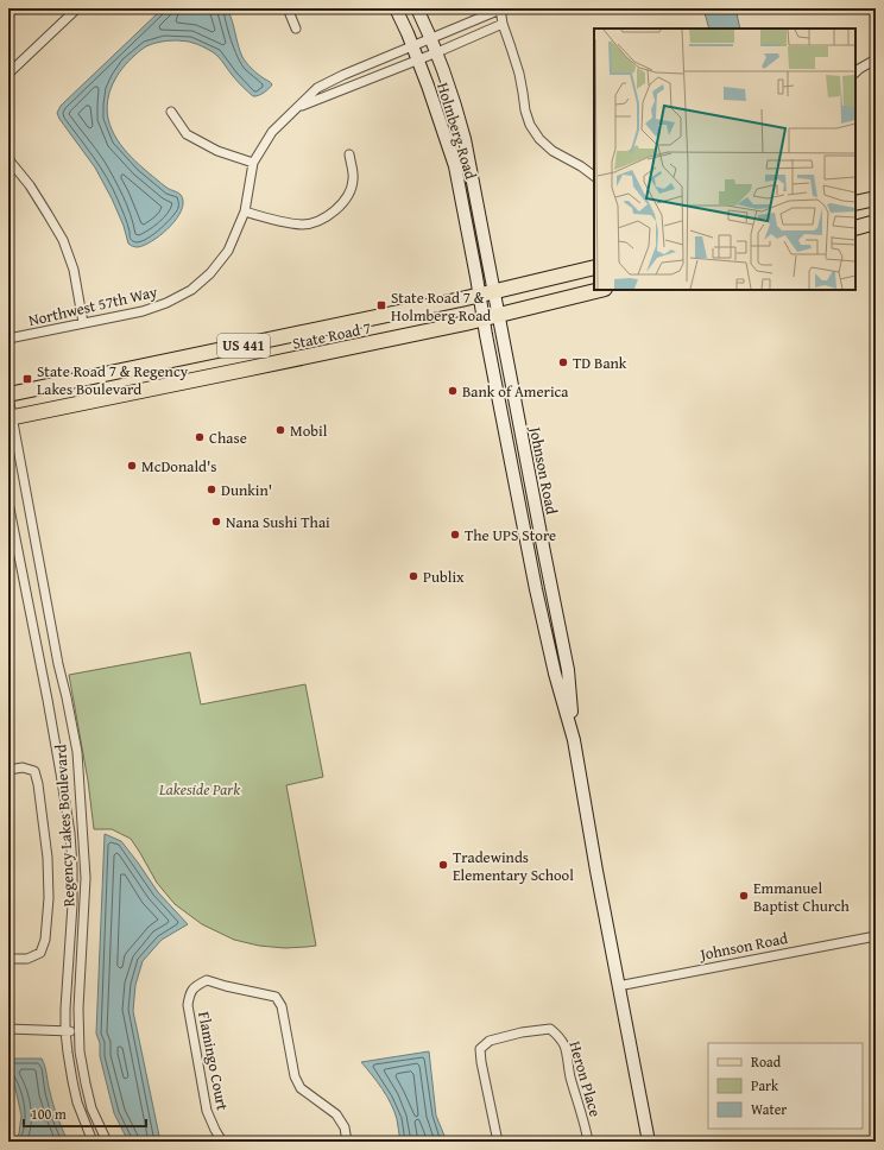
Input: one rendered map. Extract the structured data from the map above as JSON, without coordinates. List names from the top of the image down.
{
  "streets": {
    "main road": ["State Road 7", "US 441"],
    "street": [
      "Holmberg Road",
      "Northwest 57th Way",
      "Johnson Road",
      "Regency Lakes Boulevard",
      "Flamingo Court",
      "Heron Place"
    ]
  },
  "crossings": [
    ["Holmberg Road", "Northwest 57th Way"],
    ["Holmberg Road", "State Road 7"],
    ["Holmberg Road", "Johnson Road"],
    ["State Road 7", "Johnson Road"],
    ["State Road 7", "Regency Lakes Boulevard"]
  ],
  "parks": ["Lakeside Park"],
  "places": {
    "transit": ["State Road 7 & Holmberg Road", "State Road 7 & Regency Lakes Boulevard"],
    "other": [
      "TD Bank",
      "Bank of America",
      "Mobil",
      "Chase",
      "McDonald's",
      "Dunkin'",
      "Nana Sushi Thai",
      "The UPS Store",
      "Publix",
      "Tradewinds Elementary School",
      "Emmanuel Baptist Church"
    ]
  },
  "legend": ["Road", "Park", "Water"],
  "scale_bar": "100 m"
}
